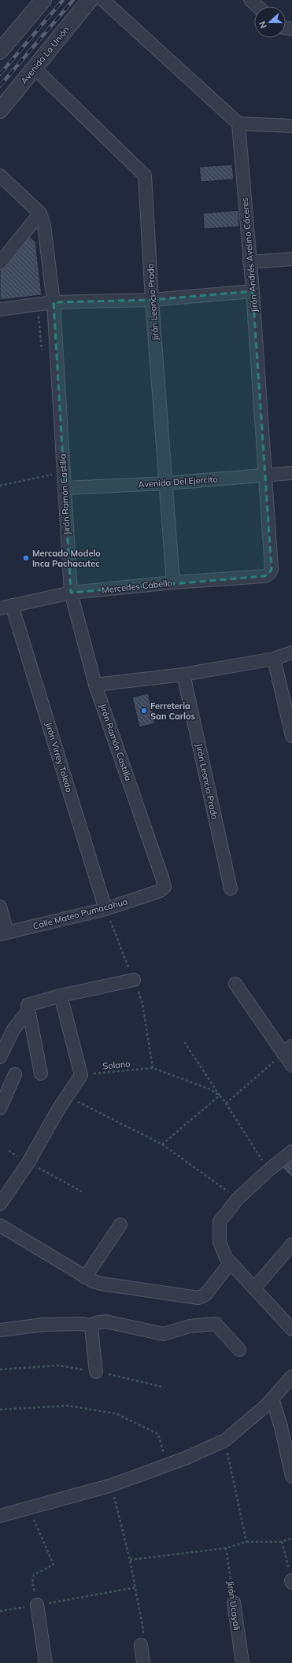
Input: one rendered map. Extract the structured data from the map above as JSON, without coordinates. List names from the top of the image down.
{
  "streets": {
    "street": [
      "Avenida La Unión",
      "Jirón Andrés Avelino Cáceres",
      "Jirón Leoncio Prado",
      "Avenida Del Ejercito",
      "Jirón Ramón Castilla",
      "Mercedes Cabello",
      "Jirón Virrey Toledo",
      "Calle Mateo Pumacahua",
      "Jirón Ucayali"
    ],
    "path": ["Solano"]
  },
  "crossings": [
    ["Avenida La Unión", "Jirón Leoncio Prado"],
    ["Jirón Andrés Avelino Cáceres", "Avenida Del Ejercito"],
    ["Jirón Andrés Avelino Cáceres", "Mercedes Cabello"],
    ["Jirón Leoncio Prado", "Avenida Del Ejercito"],
    ["Jirón Leoncio Prado", "Mercedes Cabello"],
    ["Avenida Del Ejercito", "Jirón Ramón Castilla"],
    ["Jirón Ramón Castilla", "Mercedes Cabello"],
    ["Jirón Ramón Castilla", "Calle Mateo Pumacahua"],
    ["Mercedes Cabello", "Jirón Virrey Toledo"],
    ["Jirón Virrey Toledo", "Calle Mateo Pumacahua"]
  ],
  "places": ["Mercado Modelo Inca Pachacutec", "Ferreteria San Carlos"],
  "north": "left"
}
